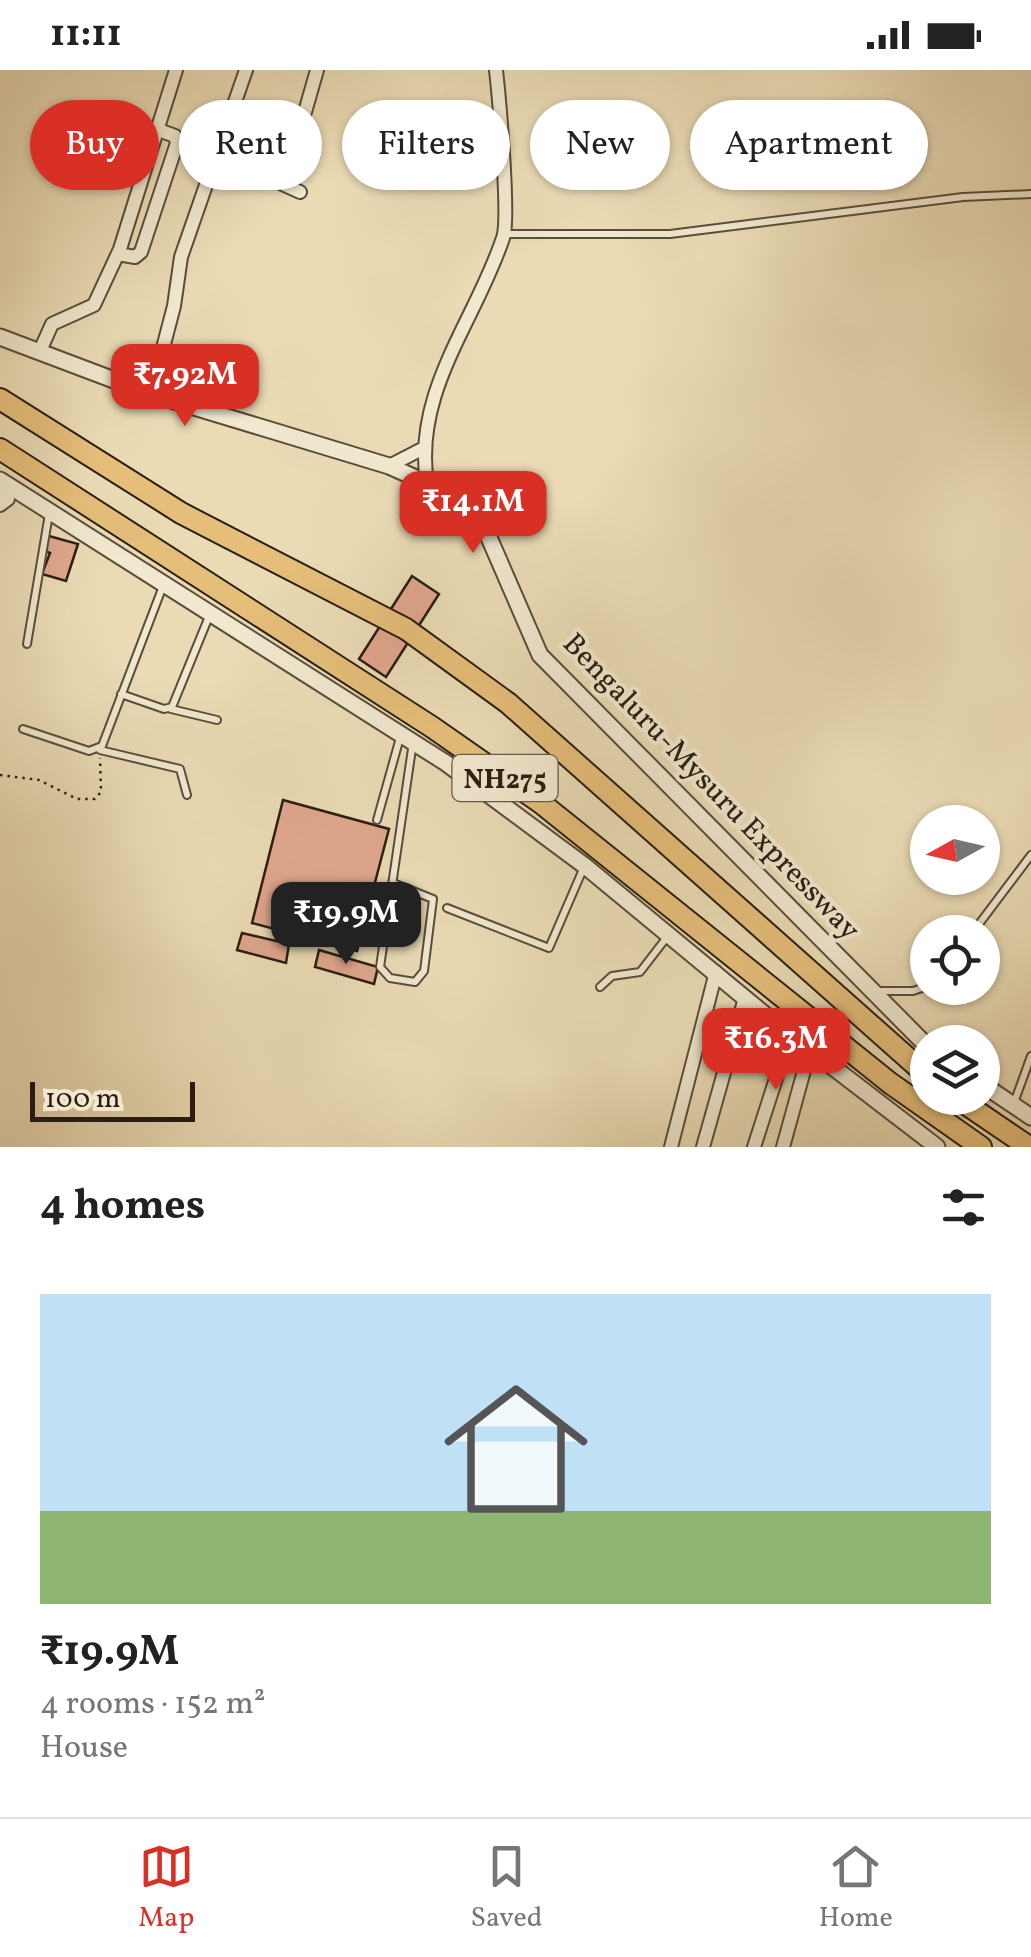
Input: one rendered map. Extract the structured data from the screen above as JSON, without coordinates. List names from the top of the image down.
{
  "streets": {
    "highway": ["NH275", "Bengaluru-Mysuru Expressway"]
  },
  "scale_bar": "100 m",
  "north": "left",
  "page": {
    "status": "11:11",
    "chip": [
      "Buy",
      "Rent",
      "Filters",
      "New",
      "Apartment"
    ],
    "price": [
      "₹7.92M",
      "₹14.1M",
      "₹19.9M",
      "₹16.3M"
    ],
    "scale": "100 m",
    "heading": "4 homes",
    "list": [
      {
        "name": "₹19.9M",
        "note": "4 rooms · 152 m² · House"
      }
    ],
    "tabs": ["Map", "Saved", "Home"]
  }
}
